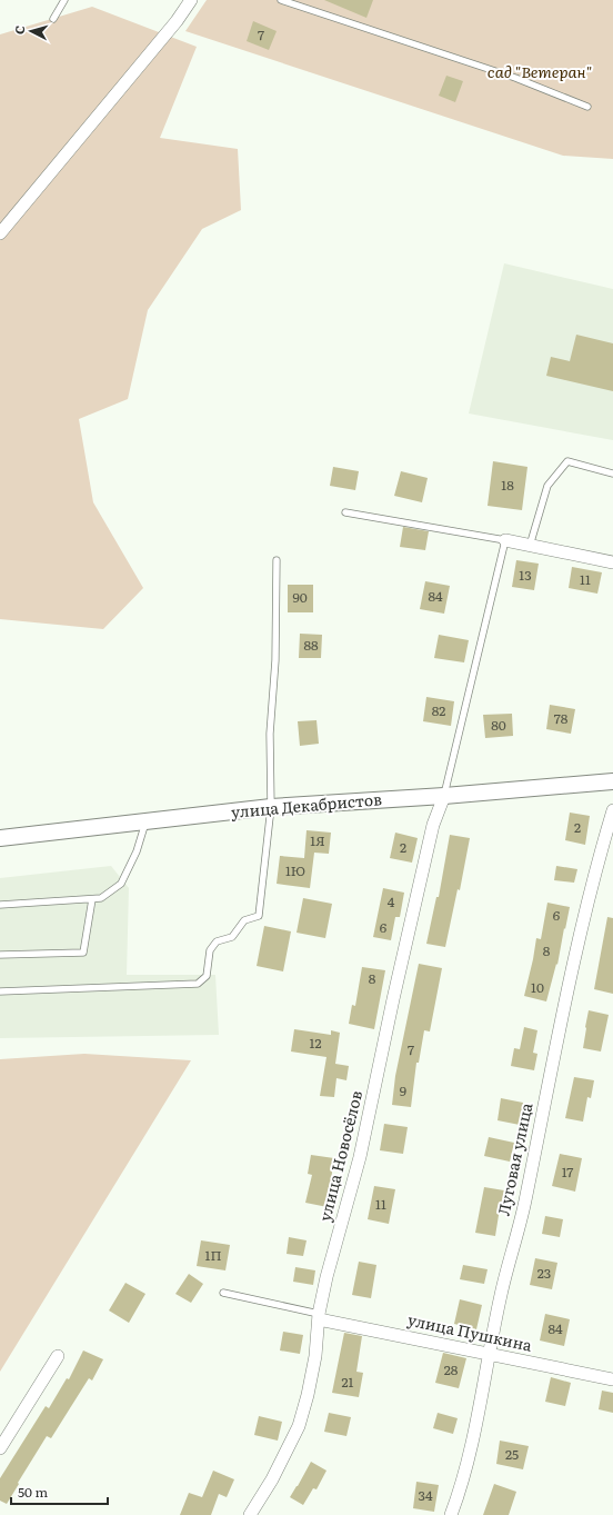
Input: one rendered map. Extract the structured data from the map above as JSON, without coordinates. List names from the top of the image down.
{
  "streets": {
    "street": [
      "улица Декабристов",
      "улица Новосёлов",
      "Луговая улица",
      "улица Пушкина"
    ]
  },
  "crossings": [
    ["улица Декабристов", "улица Новосёлов"],
    ["улица Новосёлов", "улица Пушкина"],
    ["Луговая улица", "улица Пушкина"]
  ],
  "parks": ["сад \"Ветеран\""],
  "house_numbers": [
    "7",
    "18",
    "13",
    "11",
    "84",
    "90",
    "88",
    "82",
    "78",
    "80",
    "2",
    "1Я",
    "2",
    "1Ю",
    "4",
    "6",
    "6",
    "8",
    "8",
    "10",
    "12",
    "7",
    "9",
    "17",
    "11",
    "1П",
    "23",
    "84",
    "28",
    "21",
    "25",
    "34"
  ],
  "scale_bar": "50 m",
  "north": "left"
}
